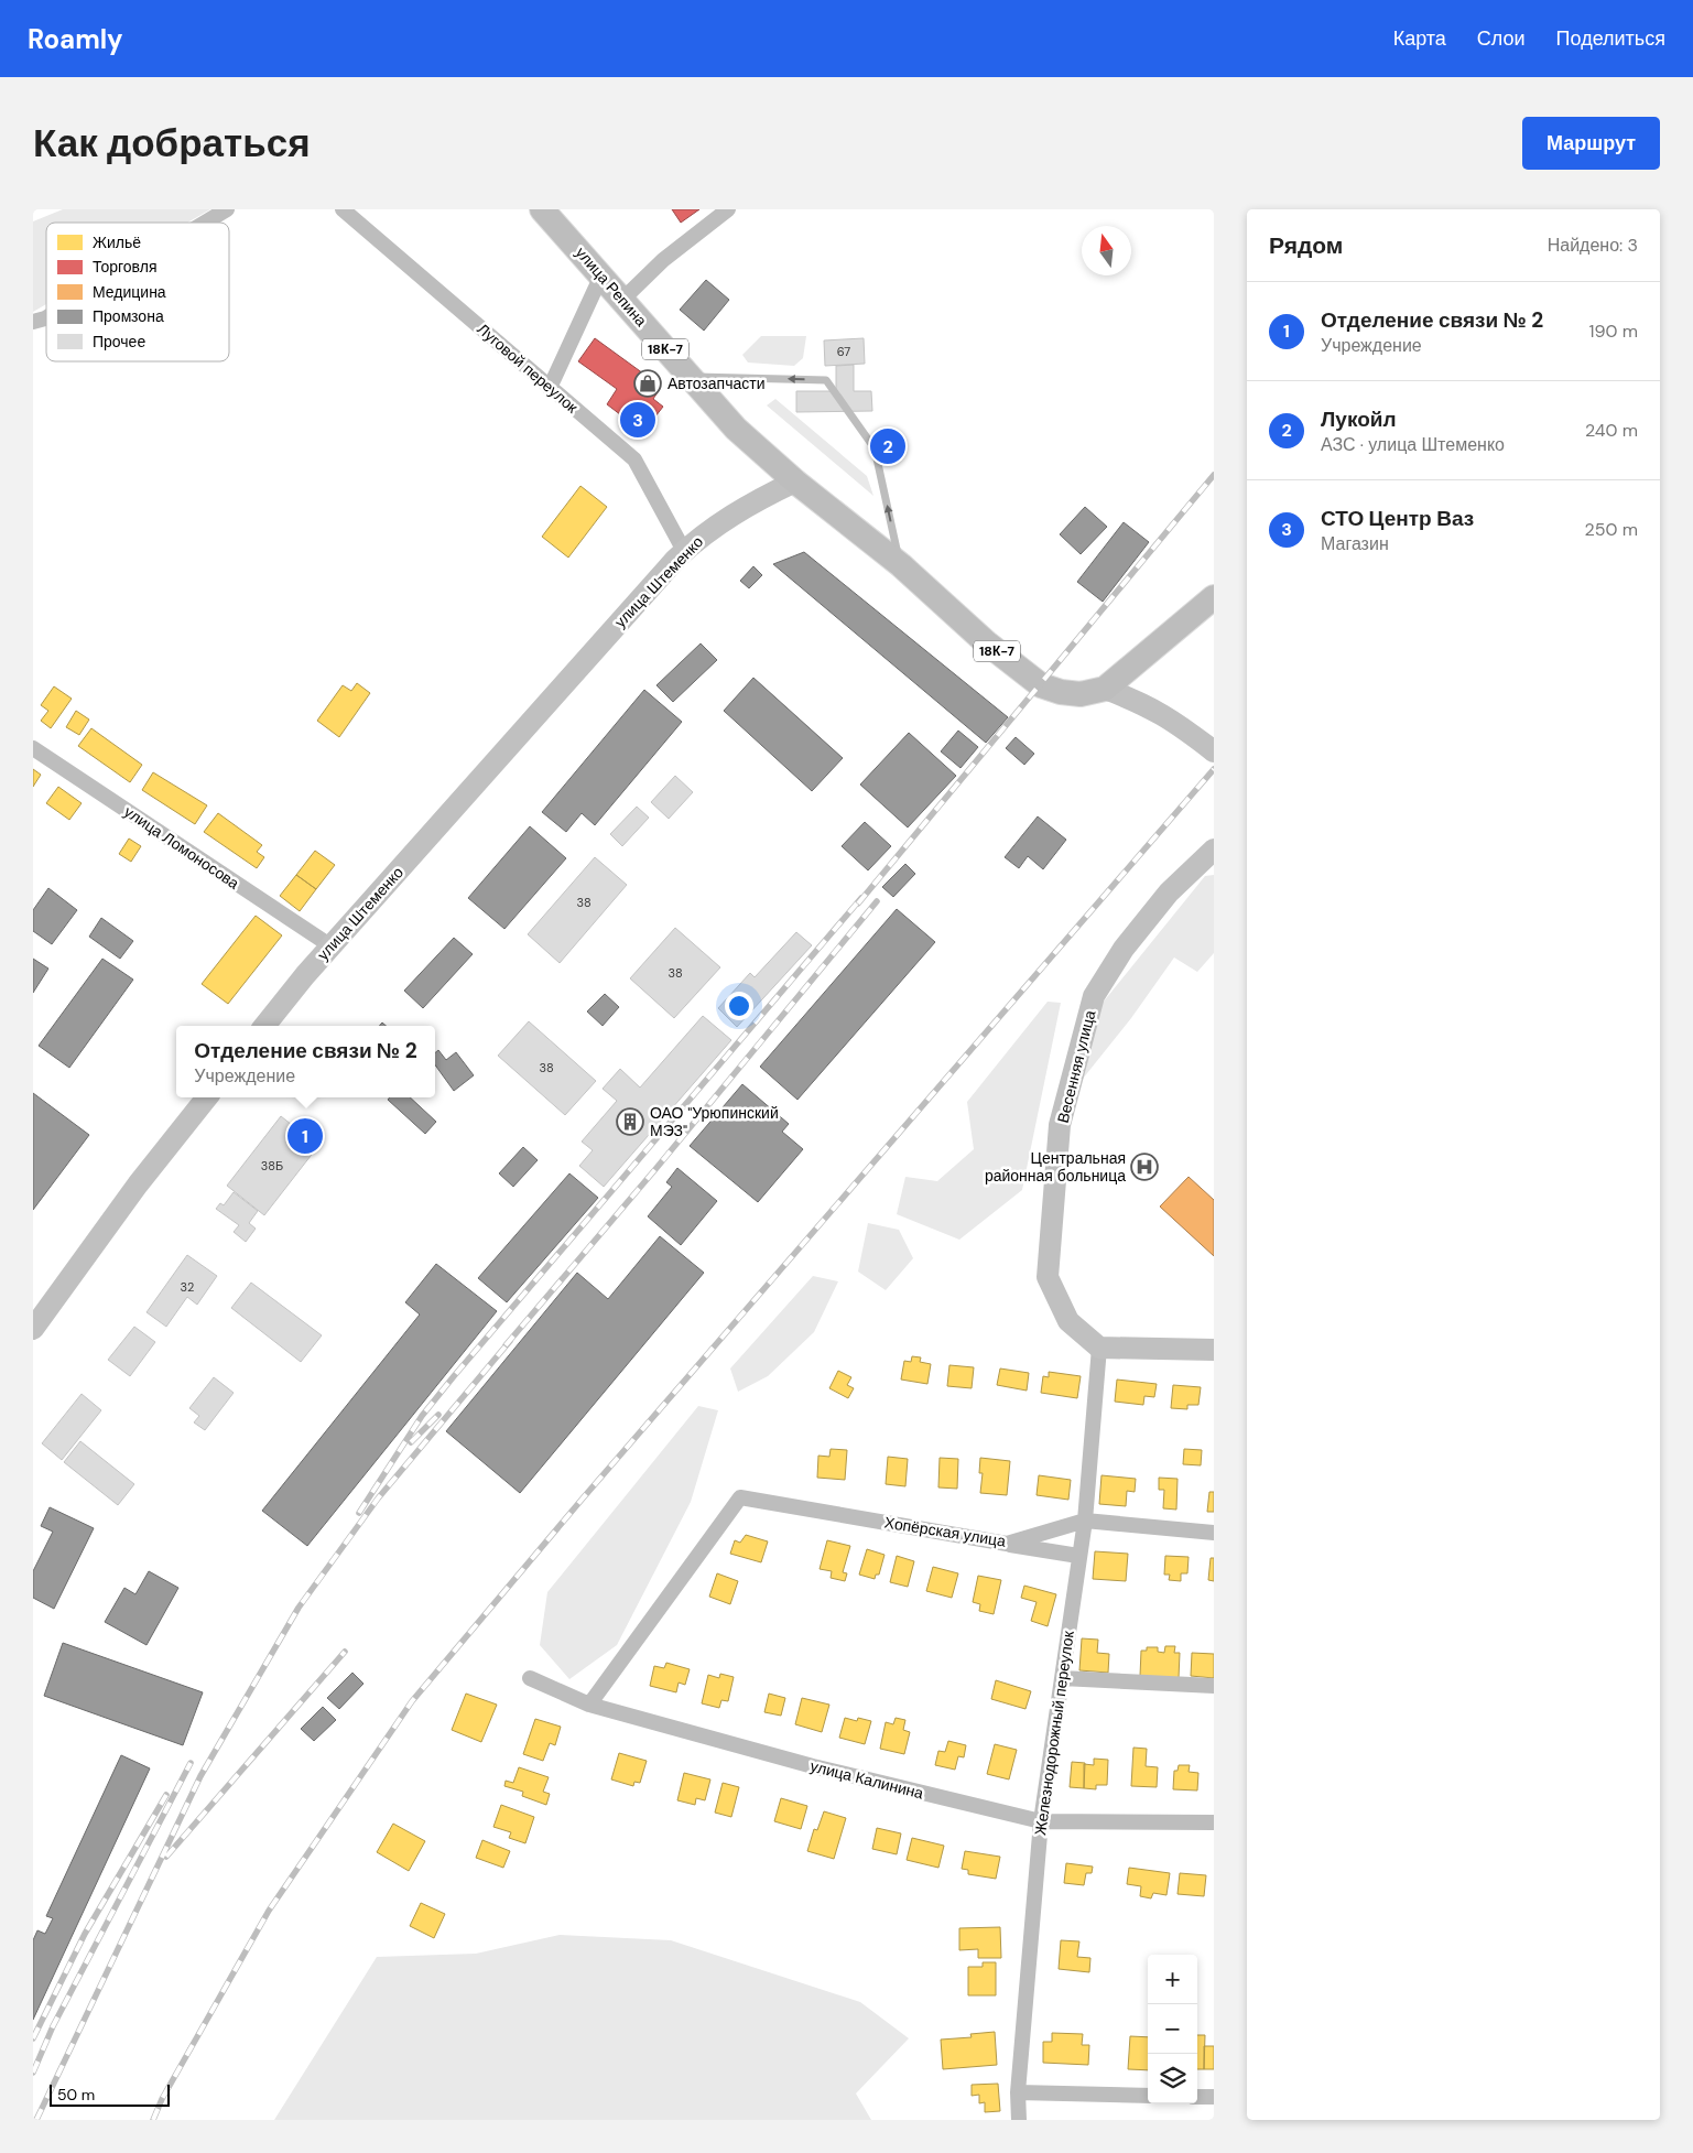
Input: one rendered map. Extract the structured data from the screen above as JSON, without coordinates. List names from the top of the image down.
{
  "streets": {
    "main road": [
      "улица Репина",
      "18К-7",
      "улица Штеменко",
      "Весенняя улица"
    ],
    "street": [
      "Луговой переулок",
      "улица Ломоносова",
      "Хопёрская улица",
      "Железнодорожный переулок",
      "улица Калинина"
    ]
  },
  "crossings": [
    ["улица Репина", "18К-7"],
    ["улица Репина", "улица Штеменко"],
    ["18К-7", "улица Штеменко"],
    ["Луговой переулок", "улица Штеменко"],
    ["улица Штеменко", "улица Ломоносова"],
    ["Весенняя улица", "Железнодорожный переулок"],
    ["Хопёрская улица", "Железнодорожный переулок"],
    ["Хопёрская улица", "улица Калинина"],
    ["Железнодорожный переулок", "улица Калинина"]
  ],
  "places": {
    "shop": ["Автозапчасти"],
    "building": ["ОАО \"Урюпинский МЭЗ\""],
    "hospital": ["Центральная районная больница"]
  },
  "house_numbers": [
    "67",
    "38",
    "38",
    "38",
    "38Б",
    "32"
  ],
  "legend": [
    "Жильё",
    "Торговля",
    "Медицина",
    "Промзона",
    "Прочее"
  ],
  "scale_bar": "50 m",
  "north": "top",
  "page": {
    "header": "Roamly",
    "nav": ["Карта", "Слои", "Поделиться"],
    "buttons": "Маршрут",
    "title": "Как добраться",
    "heading": ["Рядом", "Найдено: 3"],
    "list": [
      {
        "mark": "1",
        "name": "Отделение связи № 2",
        "note": "Учреждение",
        "value": "190 m"
      },
      {
        "mark": "2",
        "name": "Лукойл",
        "note": "АЗС · улица Штеменко",
        "value": "240 m"
      },
      {
        "mark": "3",
        "name": "СТО Центр Ваз",
        "note": "Магазин",
        "value": "250 m"
      }
    ],
    "pins": ["3", "2", "1"],
    "popup": ["Отделение связи № 2", "Учреждение"],
    "map_buttons": ["+", "−"],
    "scale": "50 m"
  }
}
